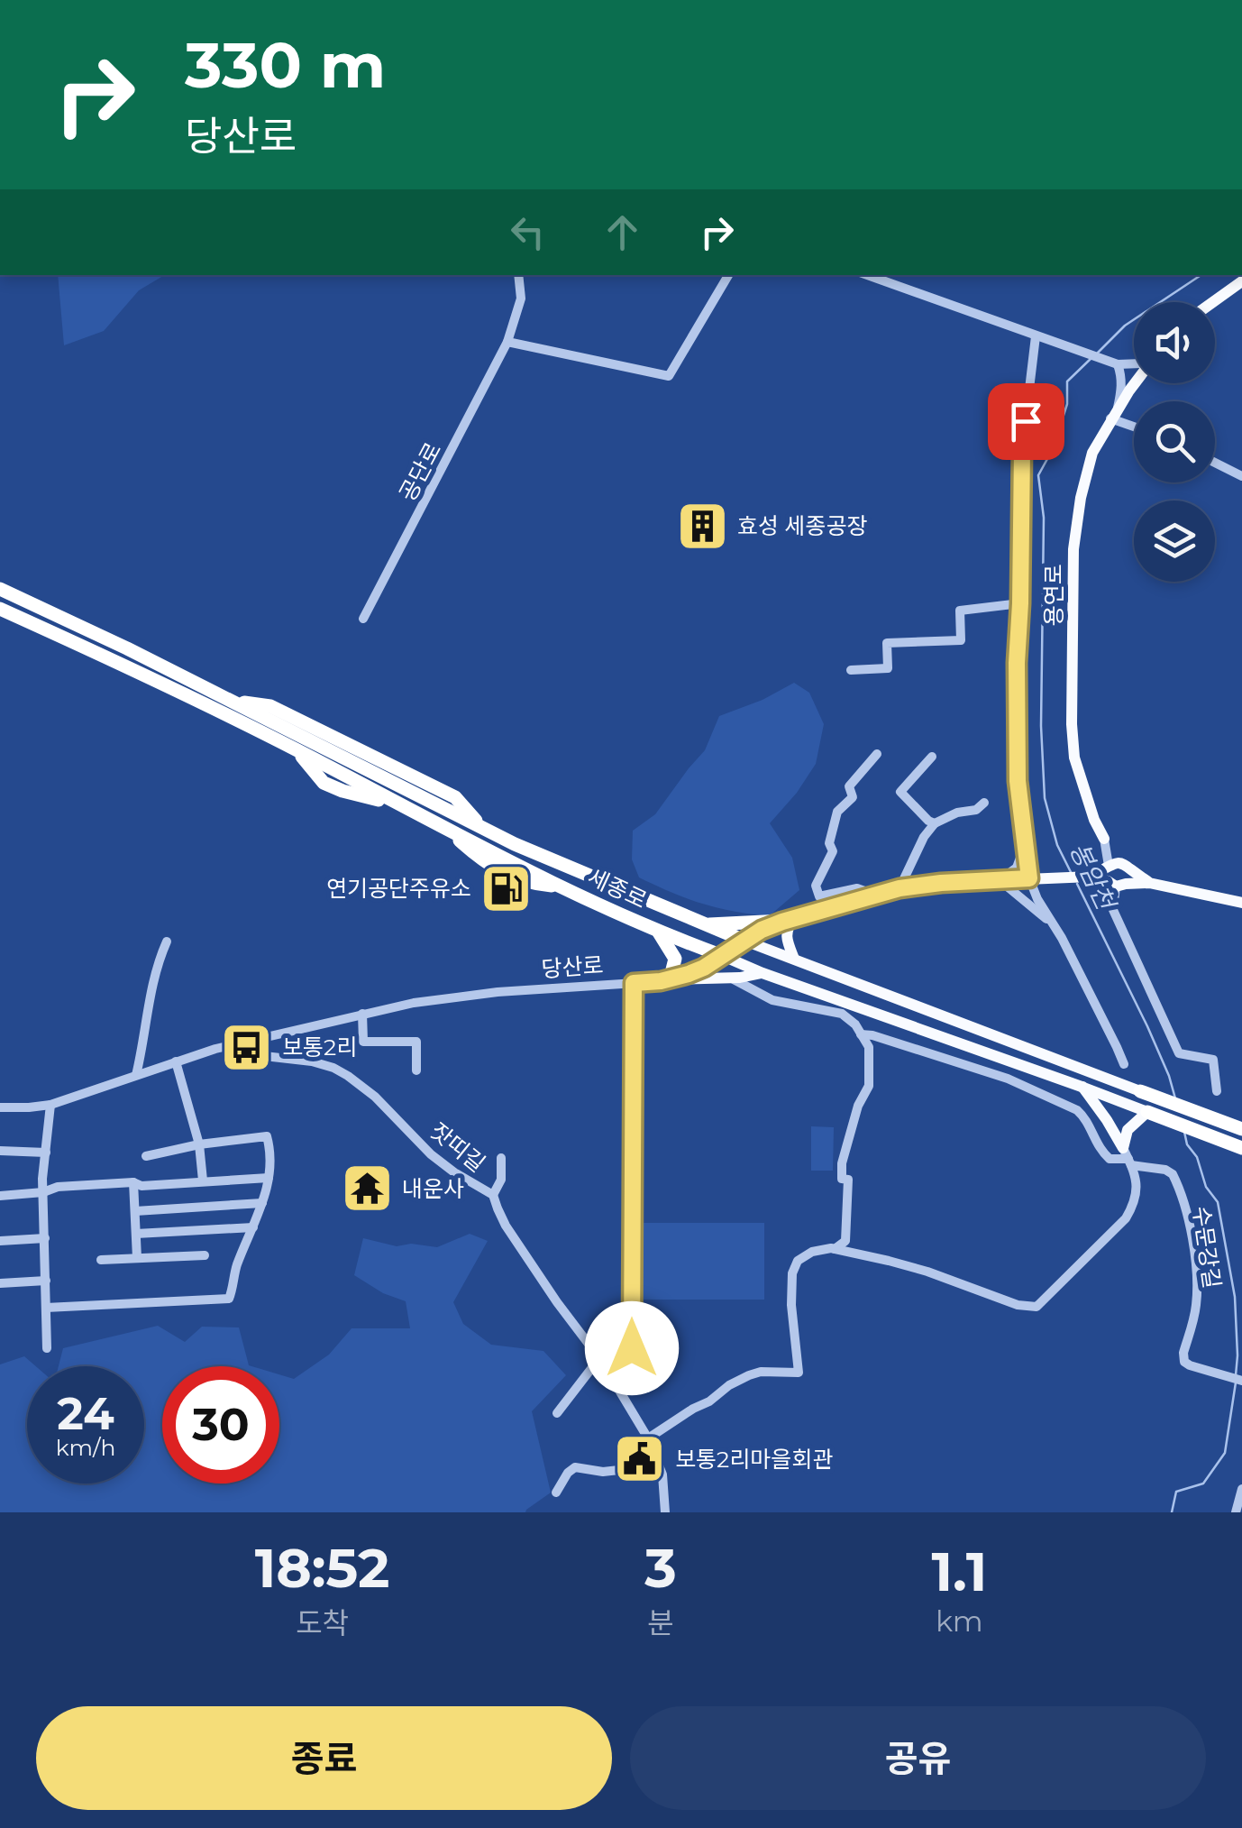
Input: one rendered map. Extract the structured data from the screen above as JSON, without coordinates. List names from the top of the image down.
{
  "streets": {
    "highway": ["세종로"],
    "main road": ["용연로", "당산로"],
    "street": ["공단로", "잣띠길", "수문강길"]
  },
  "crossings": [
    ["세종로", "당산로"],
    ["당산로", "잣띠길"]
  ],
  "water": ["봉암천"],
  "places": {
    "building": ["효성 세종공장"],
    "fuel station": ["연기공단주유소"],
    "bus stop": ["보통2리"],
    "temple": ["내운사"],
    "public building": ["보통2리마을회관"]
  },
  "page": {
    "turn": ["330 m", "당산로"],
    "speed": "24 km/h",
    "limit": "30",
    "eta": [
      "18:52",
      "도착",
      "3",
      "분",
      "1.1",
      "km"
    ],
    "buttons": ["종료", "공유"]
  }
}
